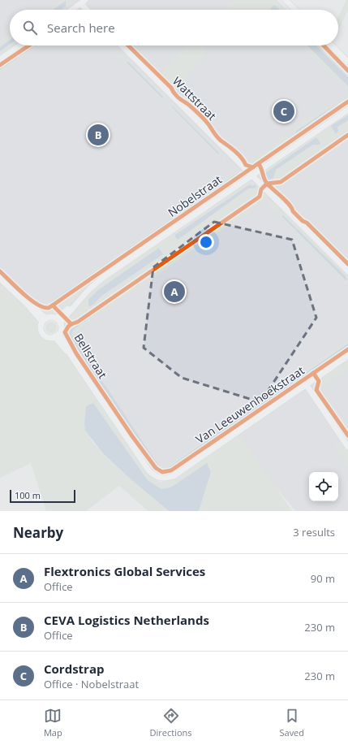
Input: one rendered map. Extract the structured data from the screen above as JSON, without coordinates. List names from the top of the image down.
{
  "streets": {
    "street": [
      "Wattstraat",
      "Nobelstraat",
      "Bellstraat",
      "Van Leeuwenhoekstraat"
    ]
  },
  "crossings": [
    ["Wattstraat", "Nobelstraat"],
    ["Nobelstraat", "Bellstraat"],
    ["Bellstraat", "Van Leeuwenhoekstraat"]
  ],
  "scale_bar": "100 m",
  "page": {
    "search": "Search here",
    "pins": ["C", "B", "A"],
    "scale": "100 m",
    "heading": ["Nearby", "3 results"],
    "list": [
      {
        "mark": "A",
        "name": "Flextronics Global Services",
        "note": "Office",
        "value": "90 m"
      },
      {
        "mark": "B",
        "name": "CEVA Logistics Netherlands",
        "note": "Office",
        "value": "230 m"
      },
      {
        "mark": "C",
        "name": "Cordstrap",
        "note": "Office · Nobelstraat",
        "value": "230 m"
      }
    ],
    "nav": ["Map", "Directions", "Saved"]
  }
}
